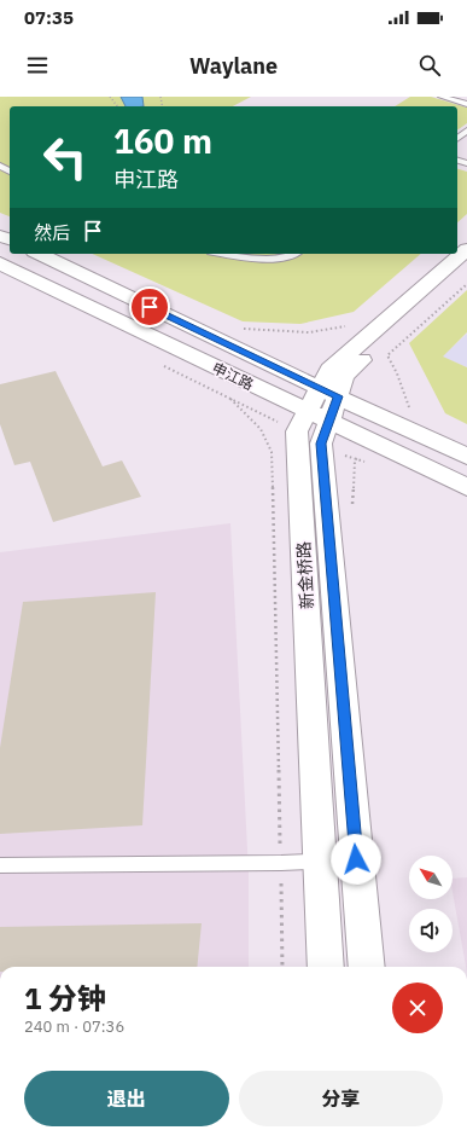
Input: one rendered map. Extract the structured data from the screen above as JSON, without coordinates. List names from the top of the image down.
{
  "streets": {
    "street": ["申江路", "新金桥路"]
  },
  "crossings": [
    ["申江路", "新金桥路"]
  ],
  "north": "top left",
  "page": {
    "status": "07:35",
    "header": "Waylane",
    "turn": ["160 m", "申江路"],
    "then": "然后",
    "heading": ["1 分钟", "240 m · 07:36"],
    "buttons": ["退出", "分享"]
  }
}
